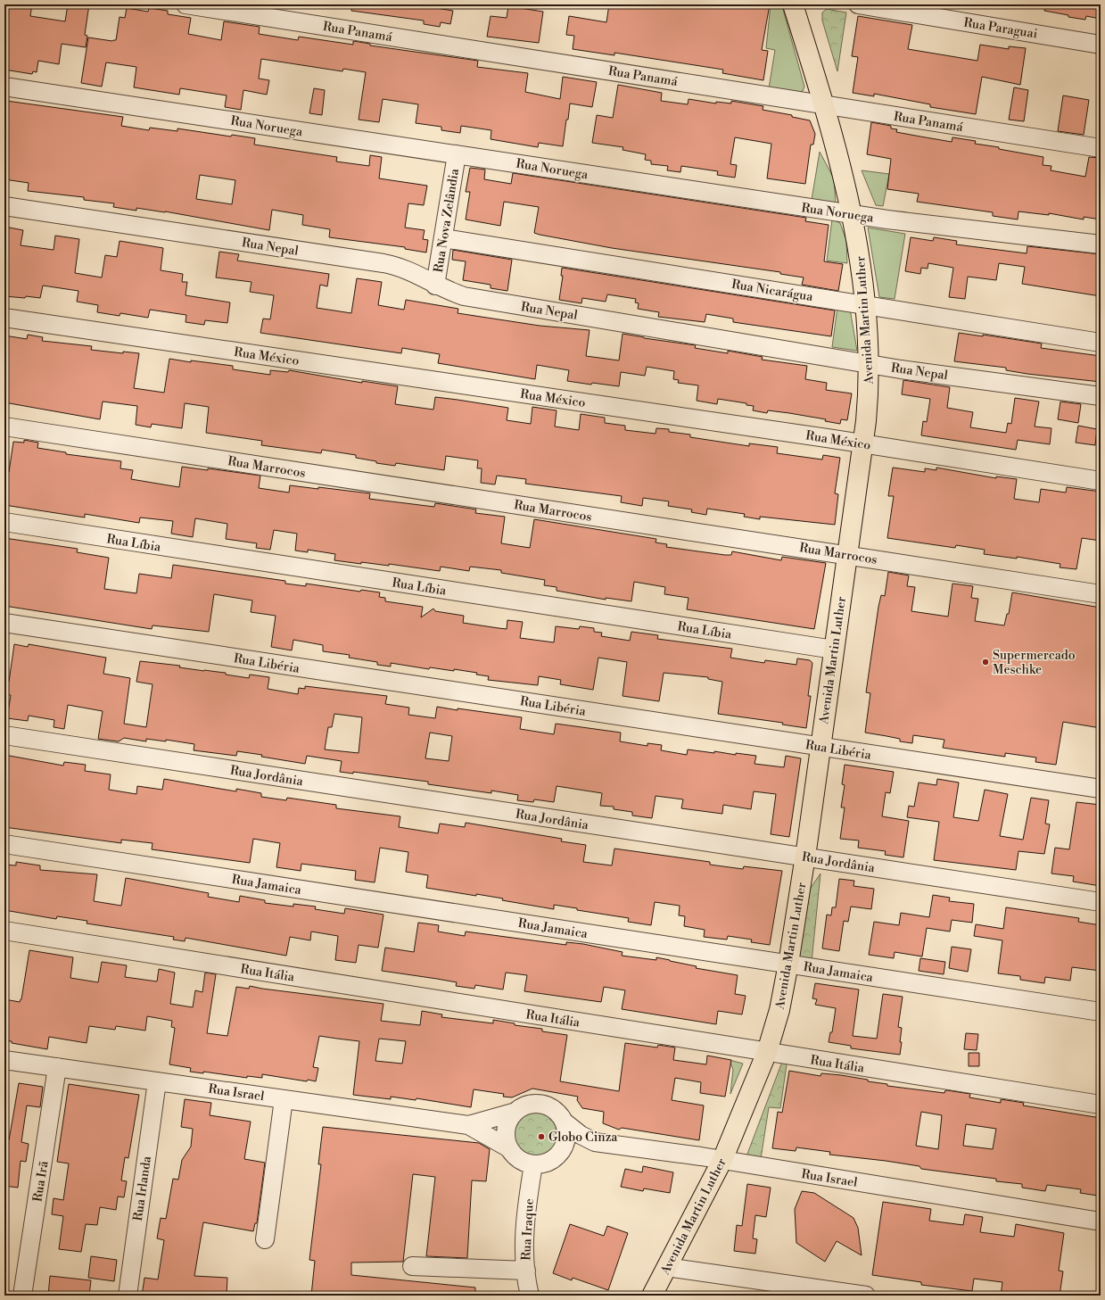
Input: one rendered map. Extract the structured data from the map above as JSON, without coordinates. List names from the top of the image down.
{
  "streets": {
    "main road": ["Avenida Martin Luther"],
    "street": [
      "Rua Paraguai",
      "Rua Panamá",
      "Rua Noruega",
      "Rua Nova Zelândia",
      "Rua Nepal",
      "Rua Nicarágua",
      "Rua México",
      "Rua Marrocos",
      "Rua Líbia",
      "Rua Libéria",
      "Rua Jordânia",
      "Rua Jamaica",
      "Rua Itália",
      "Rua Israel",
      "Rua Irã",
      "Rua Irlanda",
      "Rua Iraque"
    ]
  },
  "crossings": [
    ["Rua Panamá", "Avenida Martin Luther"],
    ["Rua Noruega", "Rua Nova Zelândia"],
    ["Rua Noruega", "Avenida Martin Luther"],
    ["Rua Nova Zelândia", "Rua Nepal"],
    ["Rua Nova Zelândia", "Rua Nicarágua"],
    ["Rua Nepal", "Avenida Martin Luther"],
    ["Rua Nicarágua", "Avenida Martin Luther"],
    ["Avenida Martin Luther", "Rua México"],
    ["Avenida Martin Luther", "Rua Marrocos"],
    ["Avenida Martin Luther", "Rua Líbia"],
    ["Avenida Martin Luther", "Rua Libéria"],
    ["Avenida Martin Luther", "Rua Jordânia"],
    ["Avenida Martin Luther", "Rua Jamaica"],
    ["Avenida Martin Luther", "Rua Itália"],
    ["Avenida Martin Luther", "Rua Israel"],
    ["Rua Israel", "Rua Irã"],
    ["Rua Israel", "Rua Irlanda"],
    ["Rua Israel", "Rua Iraque"]
  ],
  "places": ["Supermercado Meschke", "Globo Cinza"]
}
